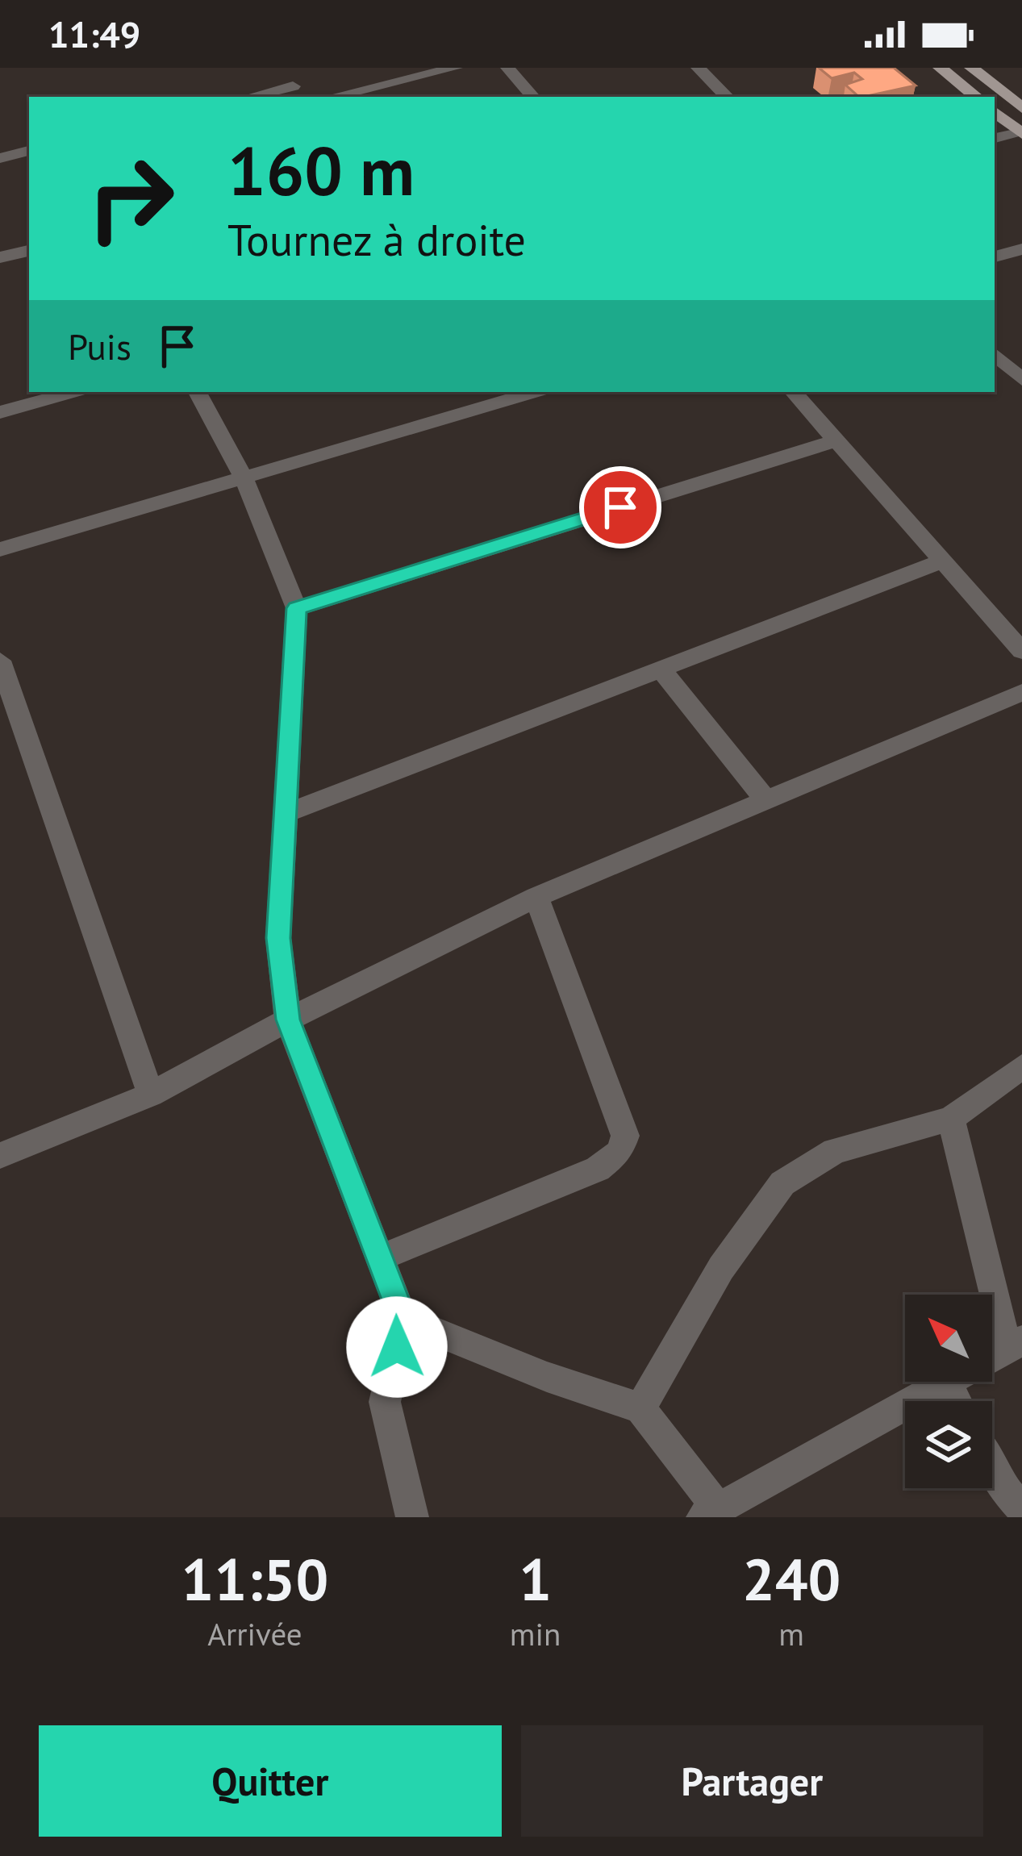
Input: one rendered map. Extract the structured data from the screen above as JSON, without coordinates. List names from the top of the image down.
{
  "north": "top left",
  "page": {
    "status": "11:49",
    "turn": ["160 m", "Tournez à droite"],
    "then": "Puis",
    "eta": [
      "11:50",
      "Arrivée",
      "1",
      "min",
      "240",
      "m"
    ],
    "buttons": ["Quitter", "Partager"]
  }
}
